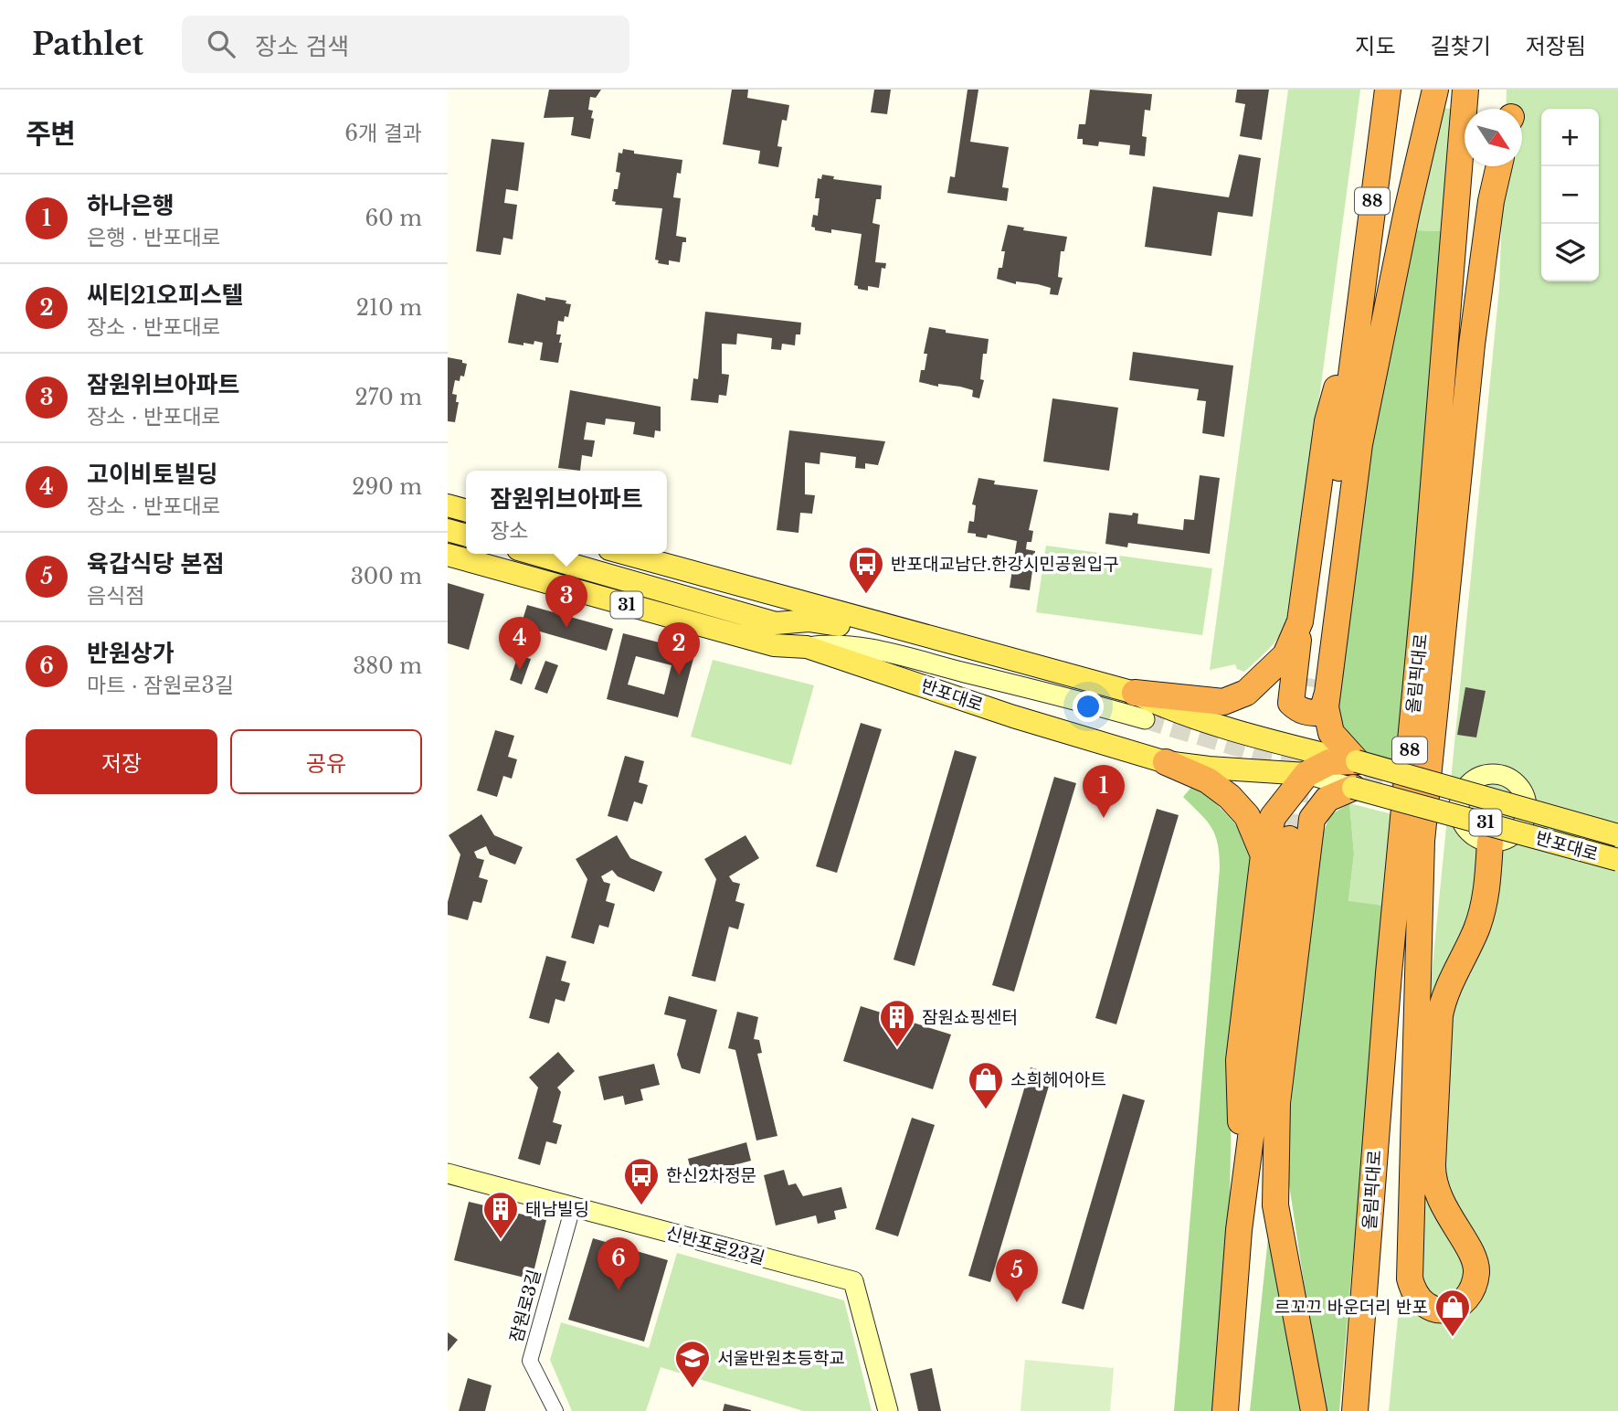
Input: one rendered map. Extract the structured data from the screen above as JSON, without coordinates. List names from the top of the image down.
{
  "streets": {
    "highway": ["88", "올림픽대로"],
    "main road": ["31", "반포대로"],
    "street": ["신반포로23길", "잠원로3길"]
  },
  "crossings": [
    ["31", "반포대로"],
    ["신반포로23길", "잠원로3길"]
  ],
  "places": {
    "bus stop": ["반포대교남단.한강시민공원입구", "한신2차정문"],
    "building": ["잠원쇼핑센터", "태남빌딩"],
    "shop": ["소희헤어아트", "르꼬끄 바운더리 반포"],
    "school or university": ["서울반원초등학교"]
  },
  "north": "bottom right",
  "page": {
    "header": "Pathlet",
    "search": "장소 검색",
    "nav": ["지도", "길찾기", "저장됨"],
    "heading": ["주변", "6개 결과"],
    "map_buttons": ["+", "−"],
    "list": [
      {
        "mark": "1",
        "name": "하나은행",
        "note": "은행 · 반포대로",
        "value": "60 m"
      },
      {
        "mark": "2",
        "name": "씨티21오피스텔",
        "note": "장소 · 반포대로",
        "value": "210 m"
      },
      {
        "mark": "3",
        "name": "잠원위브아파트",
        "note": "장소 · 반포대로",
        "value": "270 m"
      },
      {
        "mark": "4",
        "name": "고이비토빌딩",
        "note": "장소 · 반포대로",
        "value": "290 m"
      },
      {
        "mark": "5",
        "name": "육갑식당 본점",
        "note": "음식점",
        "value": "300 m"
      },
      {
        "mark": "6",
        "name": "반원상가",
        "note": "마트 · 잠원로3길",
        "value": "380 m"
      }
    ],
    "popup": ["잠원위브아파트", "장소"],
    "pins": [
      "3",
      "4",
      "2",
      "1",
      "6",
      "5"
    ],
    "buttons": ["저장", "공유"]
  }
}
